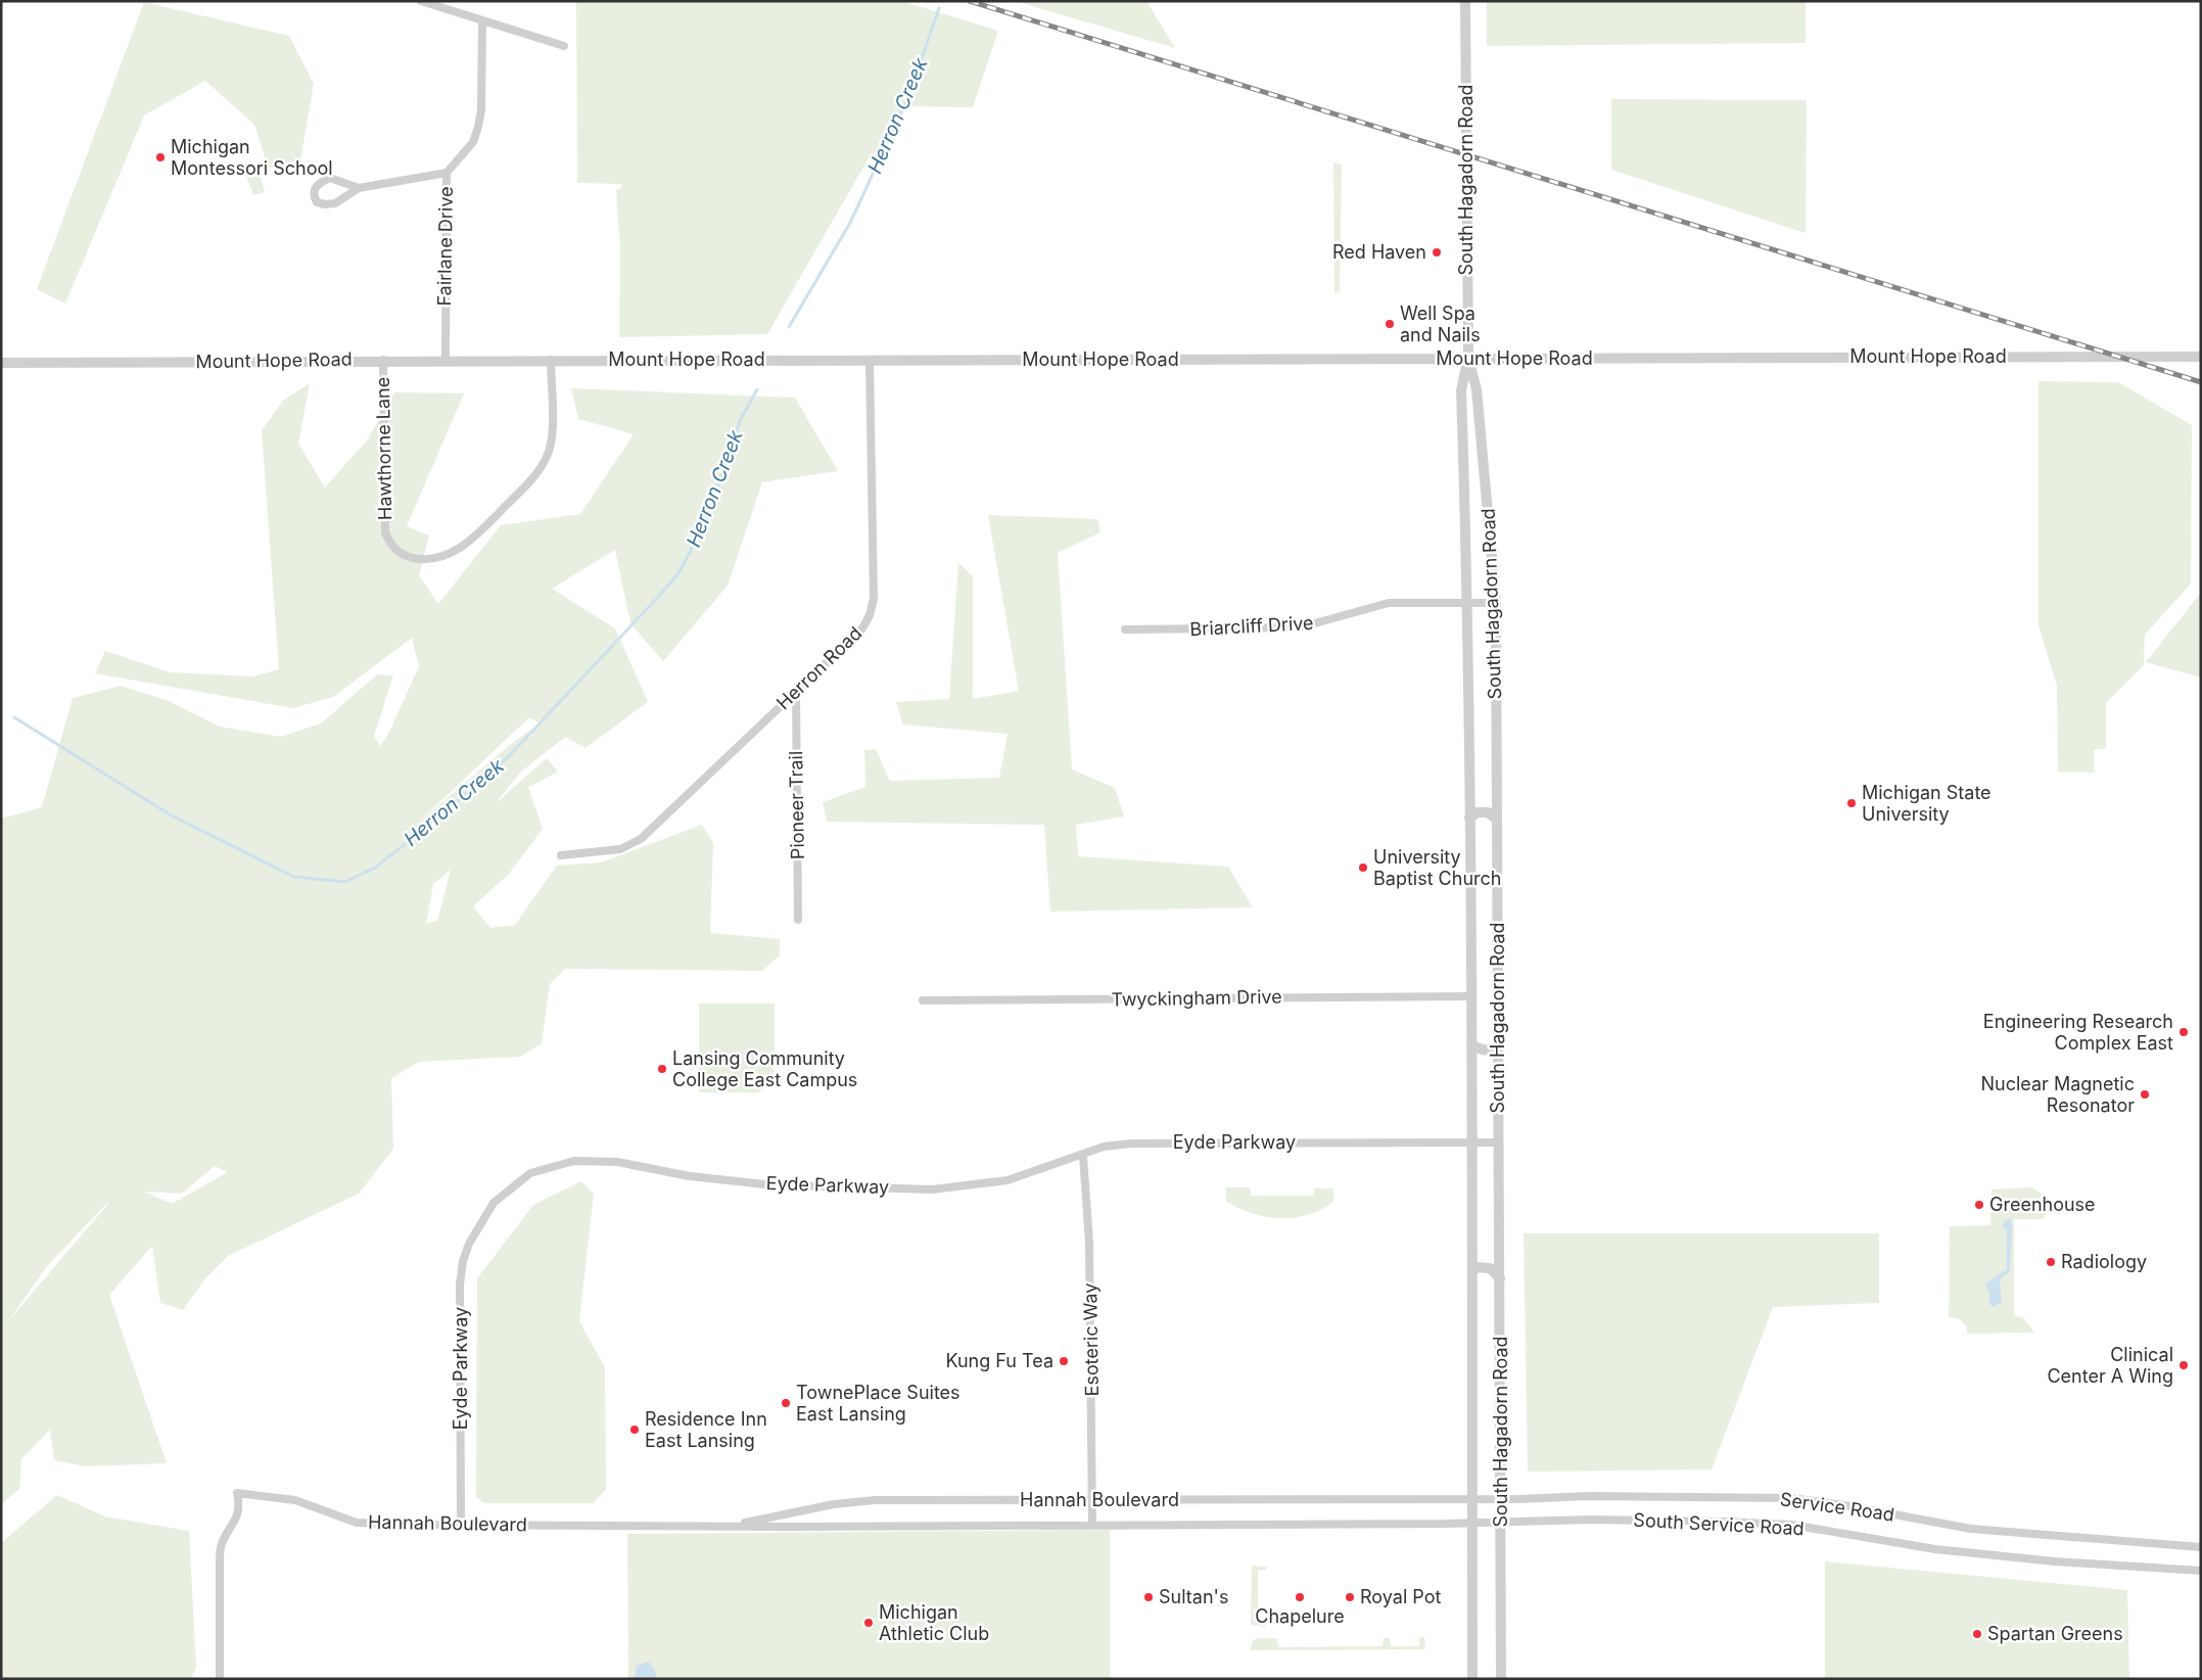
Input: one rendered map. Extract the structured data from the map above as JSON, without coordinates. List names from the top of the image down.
{
  "streets": {
    "street": [
      "South Hagadorn Road",
      "Fairlane Drive",
      "Mount Hope Road",
      "Hawthorne Lane",
      "Briarcliff Drive",
      "Herron Road",
      "Pioneer Trail",
      "Twyckingham Drive",
      "Eyde Parkway",
      "Esoteric Way",
      "Hannah Boulevard",
      "Service Road",
      "South Service Road"
    ]
  },
  "crossings": [
    ["South Hagadorn Road", "Mount Hope Road"],
    ["South Hagadorn Road", "Briarcliff Drive"],
    ["South Hagadorn Road", "Twyckingham Drive"],
    ["South Hagadorn Road", "Eyde Parkway"],
    ["South Hagadorn Road", "Hannah Boulevard"],
    ["South Hagadorn Road", "Service Road"],
    ["South Hagadorn Road", "South Service Road"],
    ["Fairlane Drive", "Mount Hope Road"],
    ["Mount Hope Road", "Hawthorne Lane"],
    ["Mount Hope Road", "Herron Road"],
    ["Herron Road", "Pioneer Trail"],
    ["Eyde Parkway", "Esoteric Way"],
    ["Eyde Parkway", "Hannah Boulevard"],
    ["Esoteric Way", "Hannah Boulevard"],
    ["Hannah Boulevard", "Service Road"],
    ["Hannah Boulevard", "South Service Road"]
  ],
  "water": ["Herron Creek"],
  "places": [
    "Michigan Montessori School",
    "Red Haven",
    "Well Spa and Nails",
    "Michigan State University",
    "University Baptist Church",
    "Engineering Research Complex East",
    "Lansing Community College East Campus",
    "Nuclear Magnetic Resonator",
    "Greenhouse",
    "Radiology",
    "Kung Fu Tea",
    "Clinical Center A Wing",
    "TownePlace Suites East Lansing",
    "Residence Inn East Lansing",
    "Sultan's",
    "Chapelure",
    "Royal Pot",
    "Michigan Athletic Club",
    "Spartan Greens"
  ]
}
